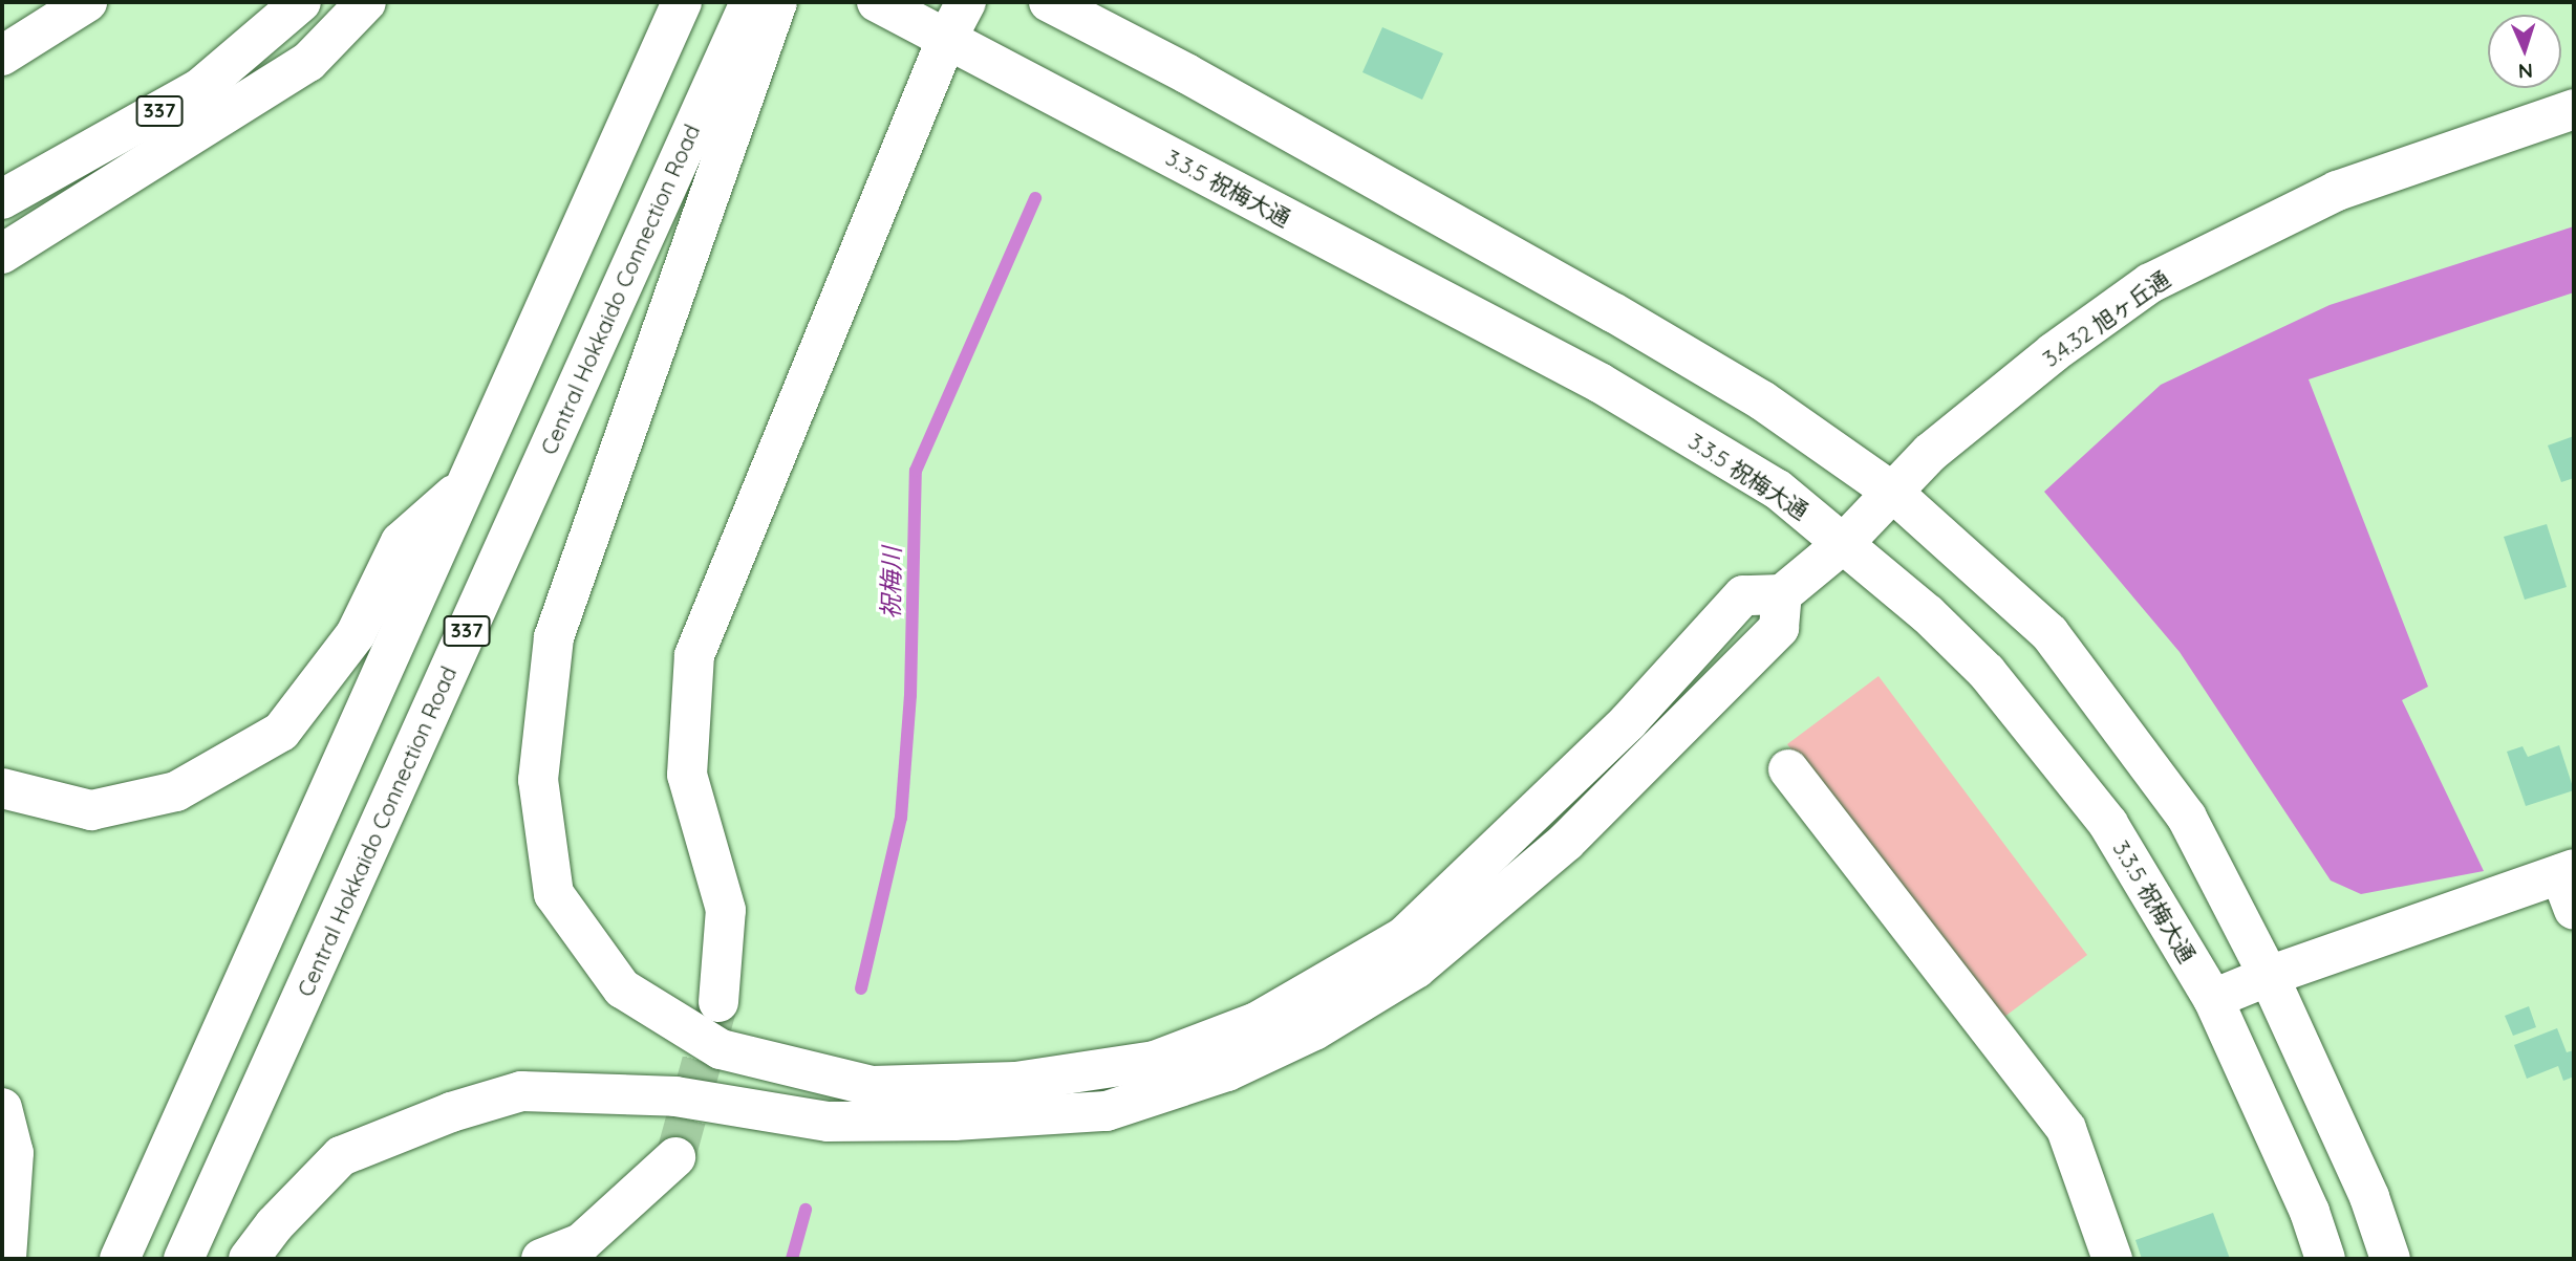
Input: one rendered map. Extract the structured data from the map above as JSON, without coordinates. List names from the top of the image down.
{
  "streets": {
    "main road": [
      "337",
      "3.3.5 祝梅大通",
      "Central Hokkaido Connection Road",
      "3.4.32 旭ヶ丘通"
    ]
  },
  "crossings": [
    ["3.3.5 祝梅大通", "3.4.32 旭ヶ丘通"]
  ],
  "water": ["祝梅川"],
  "north": "bottom"
}
